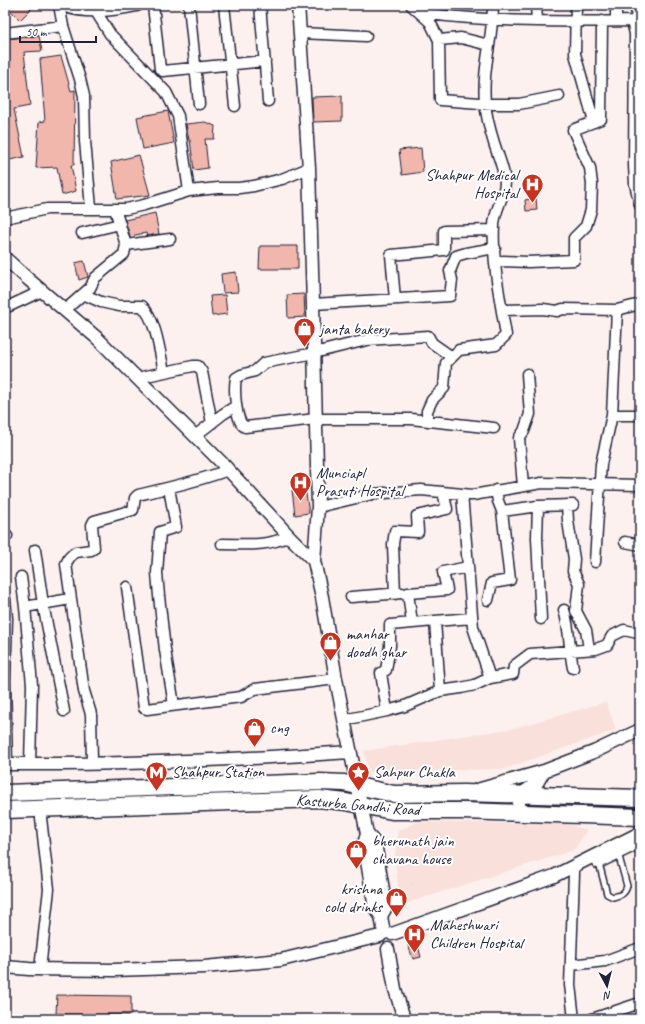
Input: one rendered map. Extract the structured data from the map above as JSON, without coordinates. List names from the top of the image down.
{
  "streets": {
    "main road": ["Kasturba Gandhi Road"]
  },
  "places": {
    "hospital": ["Shahpur Medical Hospital", "Munciapl Prasuti Hospital", "Maheshwari Children Hospital"],
    "shop": [
      "janta bakery",
      "manhar doodh ghar",
      "cng",
      "bherunath jain chavana house",
      "krishna cold drinks"
    ],
    "metro station": ["Shahpur Station"],
    "place": ["Sahpur Chakla"]
  },
  "scale_bar": "50 m",
  "north": "bottom"
}
